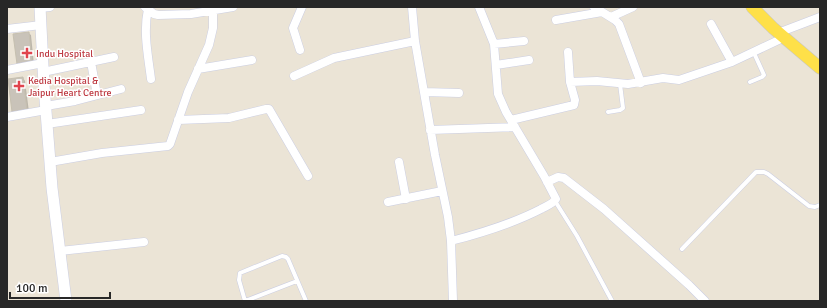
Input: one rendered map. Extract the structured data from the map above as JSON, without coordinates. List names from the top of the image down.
{
  "places": {
    "health": ["Indu Hospital", "Kedia Hospital & Jaipur Heart Centre"]
  },
  "scale_bar": "100 m"
}
